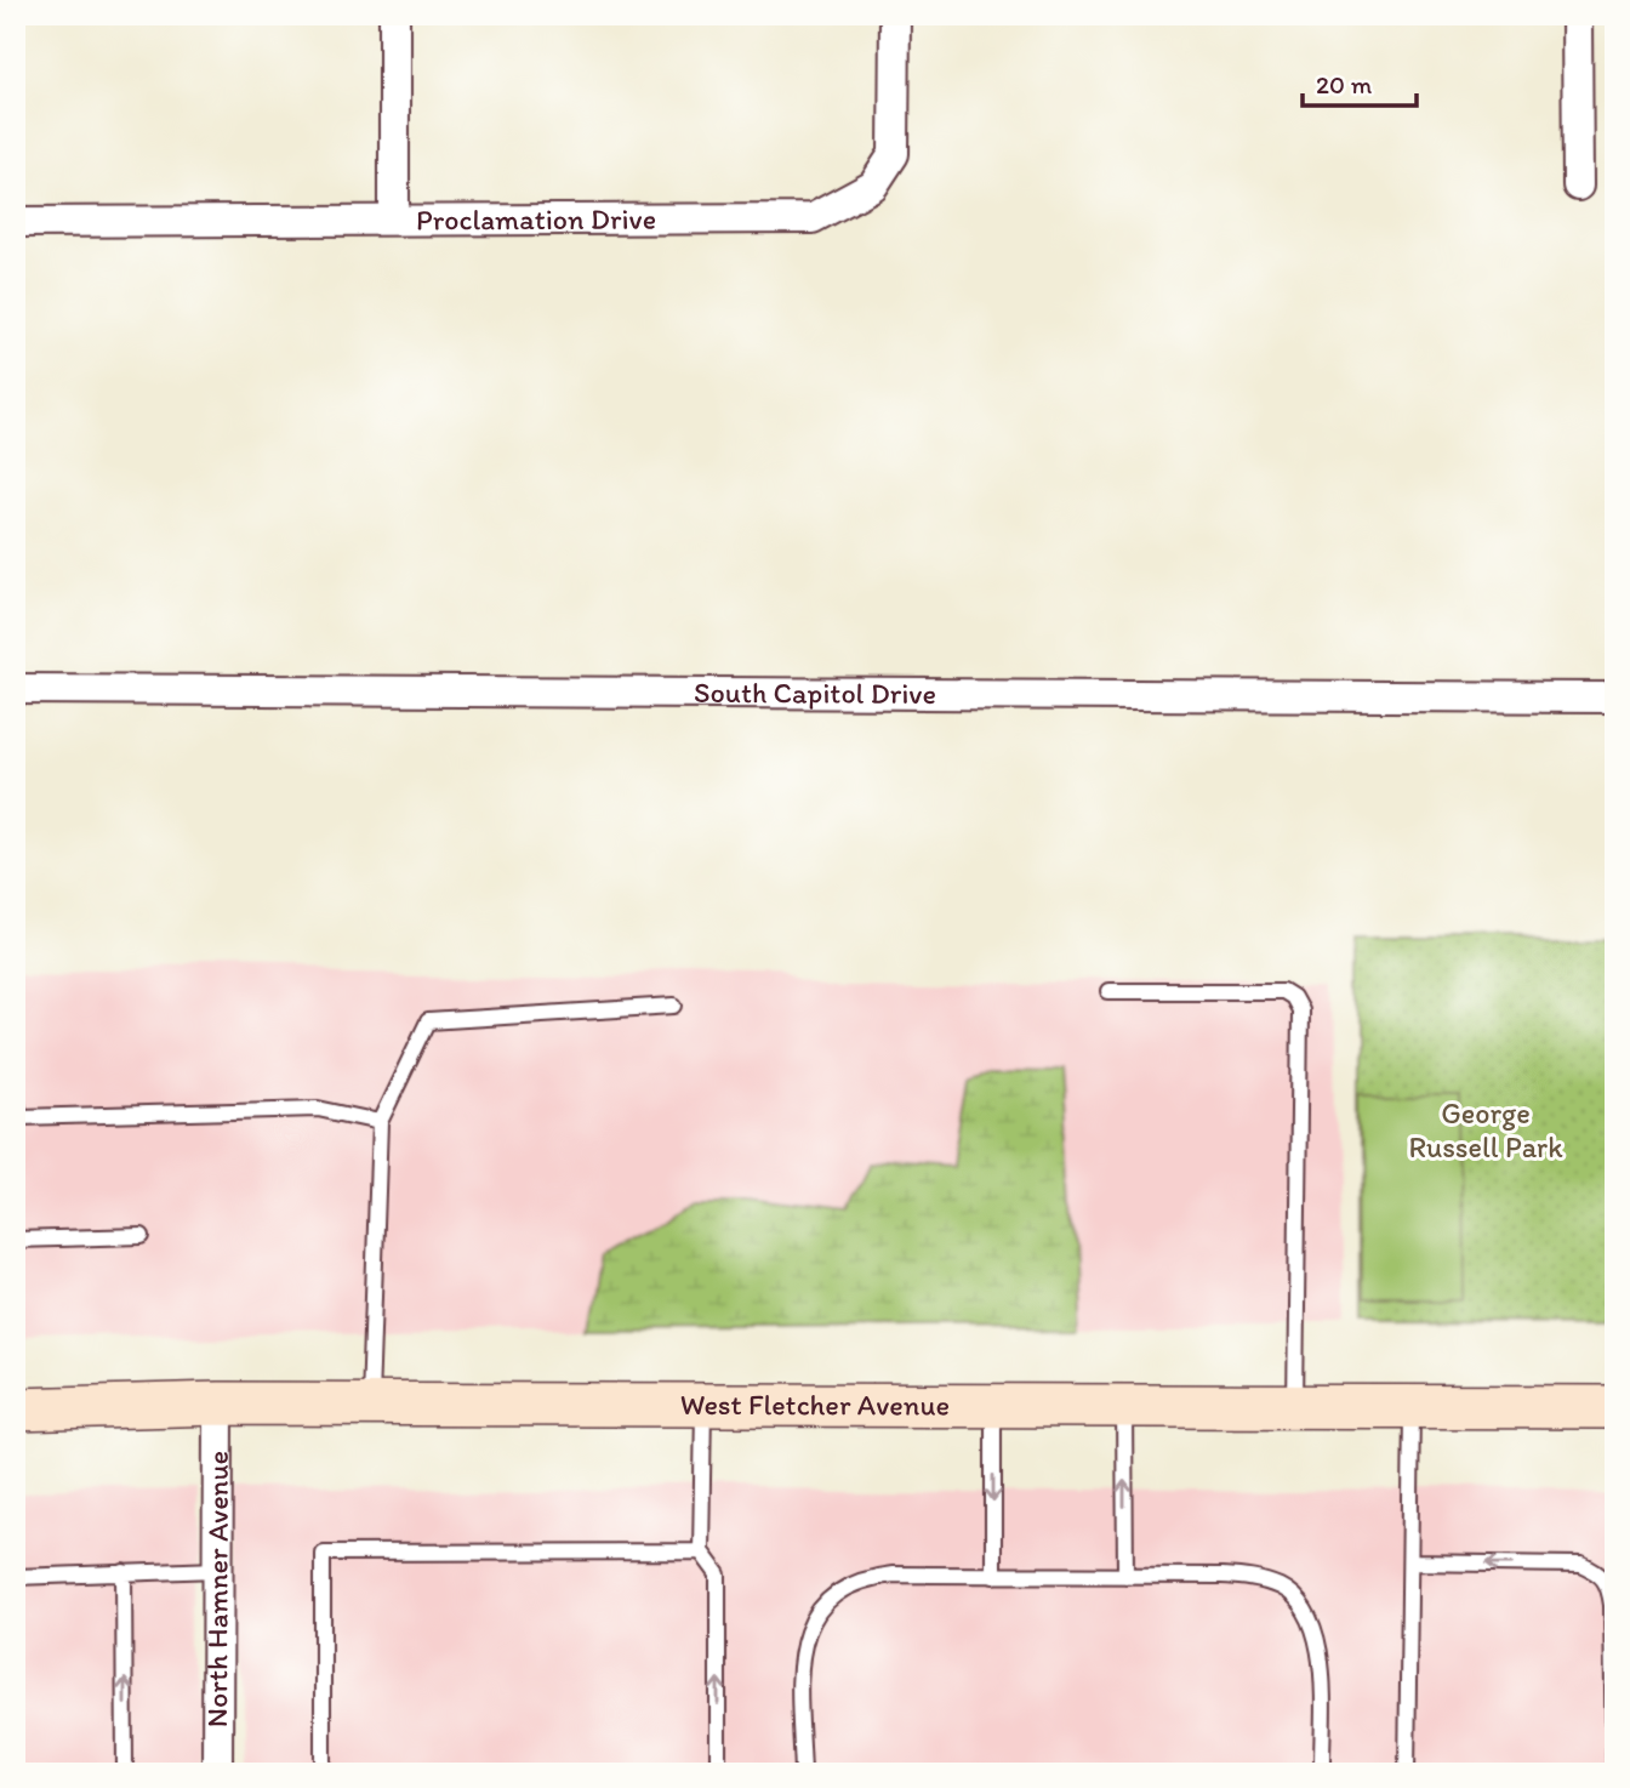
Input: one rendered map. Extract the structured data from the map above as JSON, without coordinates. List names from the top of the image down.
{
  "streets": {
    "main road": ["West Fletcher Avenue"],
    "street": ["Proclamation Drive", "South Capitol Drive", "North Hamner Avenue"]
  },
  "crossings": [
    ["West Fletcher Avenue", "North Hamner Avenue"]
  ],
  "parks": ["George Russell Park"],
  "scale_bar": "20 m"
}
